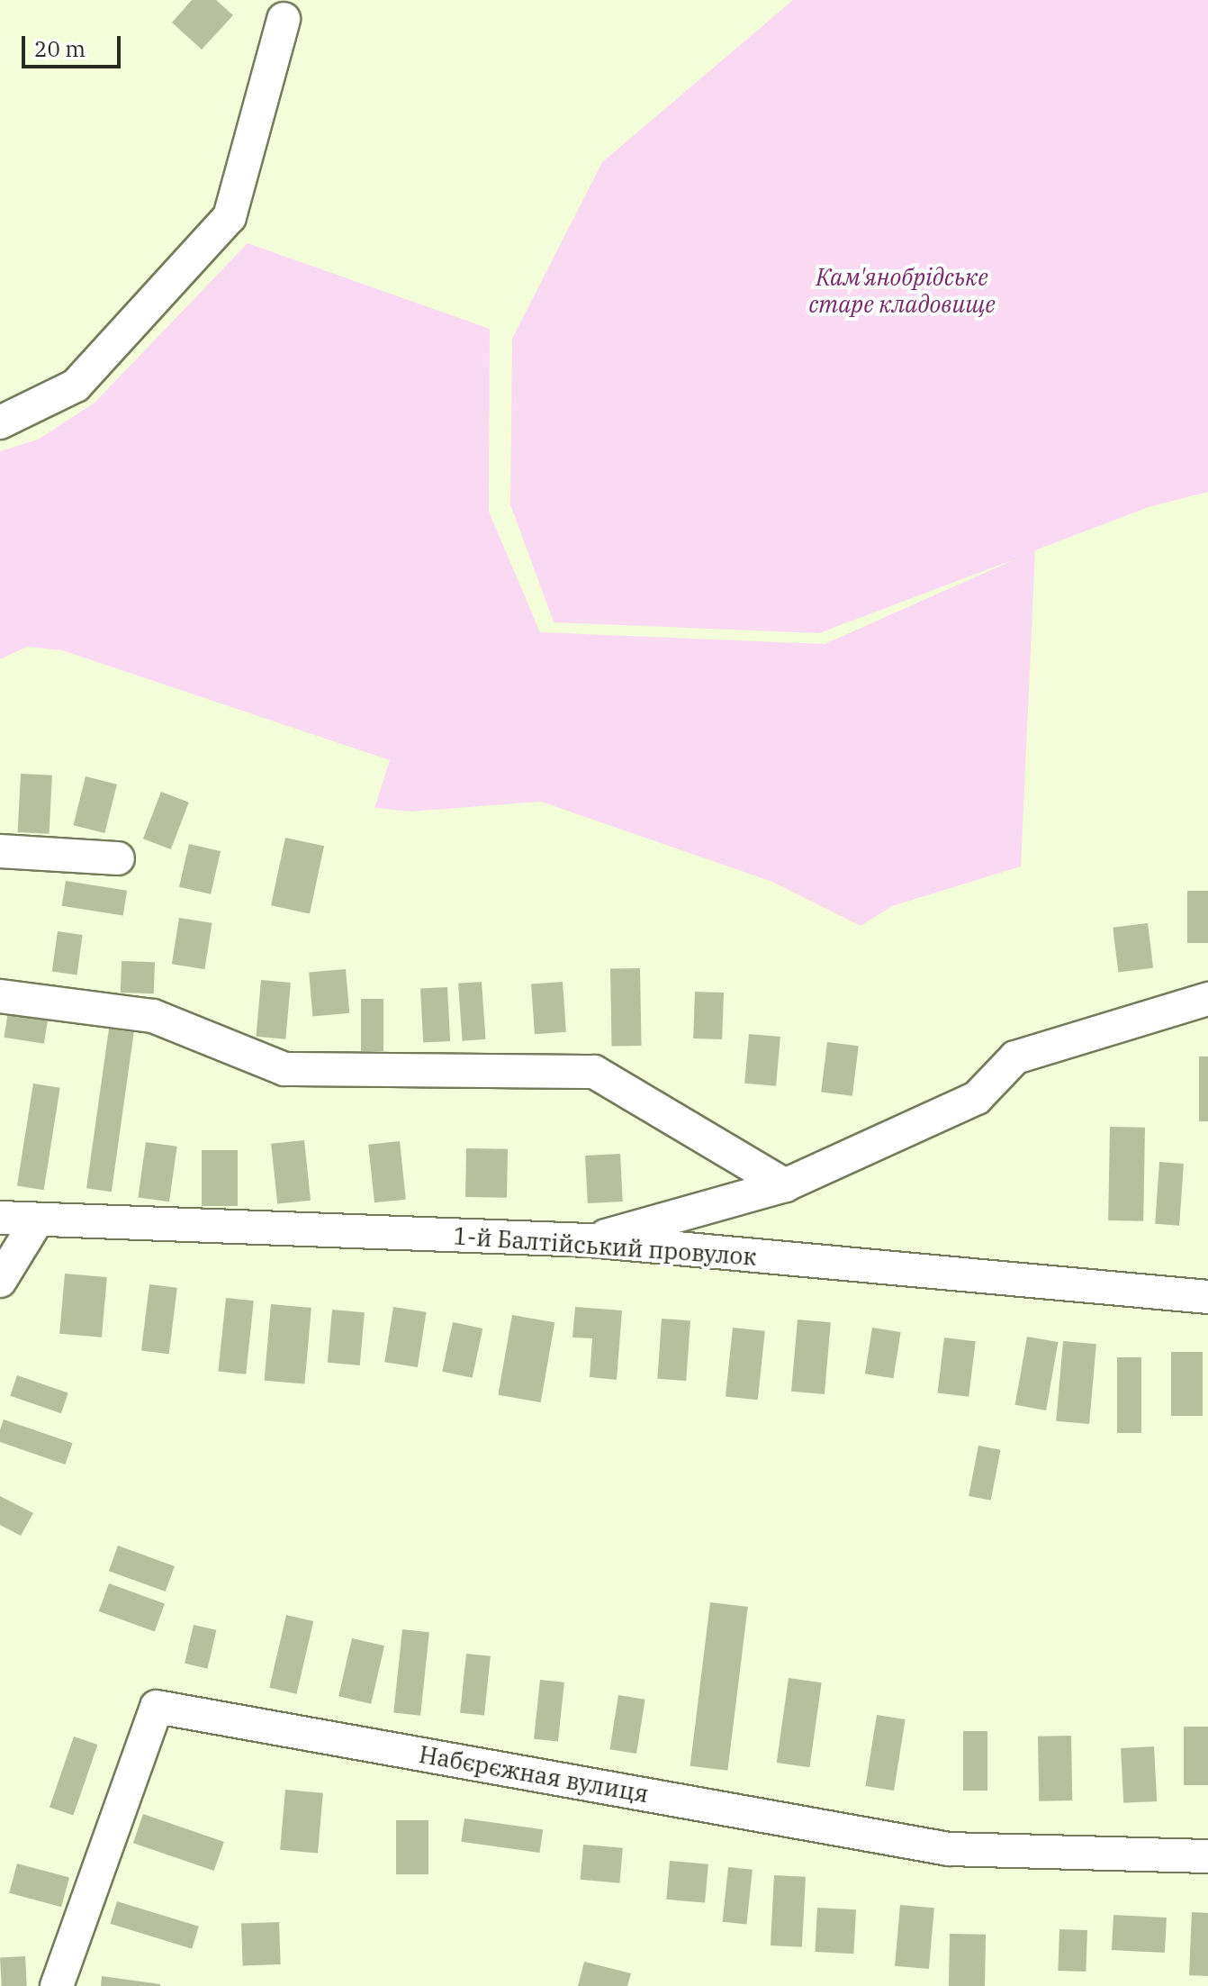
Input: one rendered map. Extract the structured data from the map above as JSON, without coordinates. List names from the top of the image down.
{
  "streets": {
    "street": ["1-й Балтійський провулок", "Набєрєжная вулиця"]
  },
  "parks": ["Кам'янобрідське старе кладовище"],
  "scale_bar": "20 m"
}
